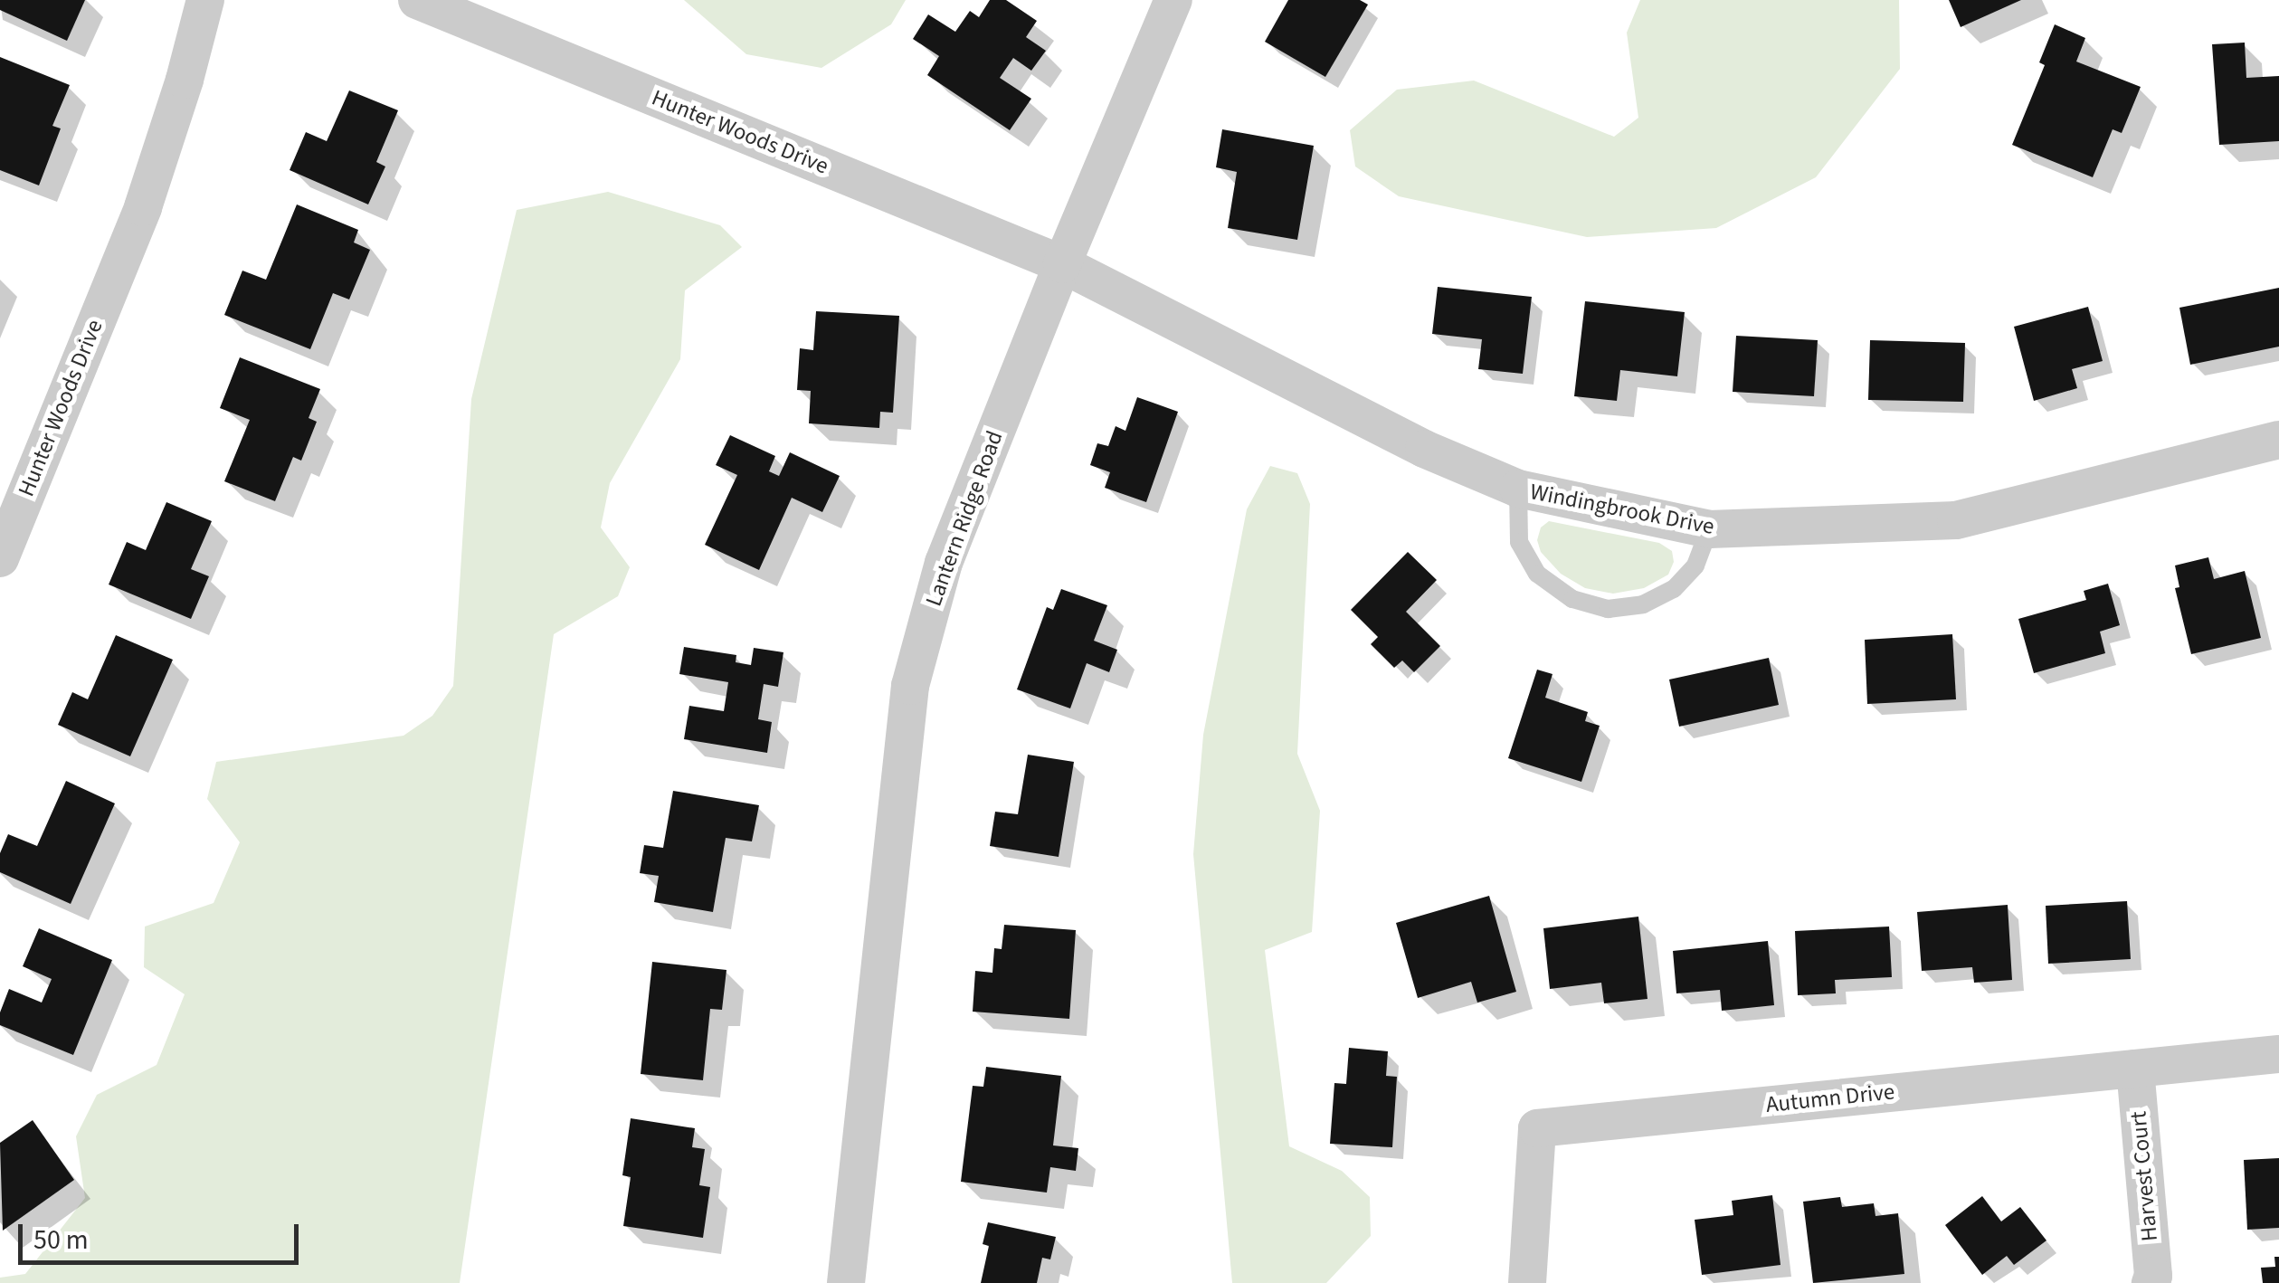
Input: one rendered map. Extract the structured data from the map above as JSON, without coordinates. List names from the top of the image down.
{
  "streets": {
    "street": [
      "Hunter Woods Drive",
      "Windingbrook Drive",
      "Lantern Ridge Road",
      "Autumn Drive",
      "Harvest Court"
    ]
  },
  "crossings": [
    ["Hunter Woods Drive", "Windingbrook Drive"],
    ["Hunter Woods Drive", "Lantern Ridge Road"],
    ["Windingbrook Drive", "Lantern Ridge Road"],
    ["Autumn Drive", "Harvest Court"]
  ],
  "scale_bar": "50 m"
}
